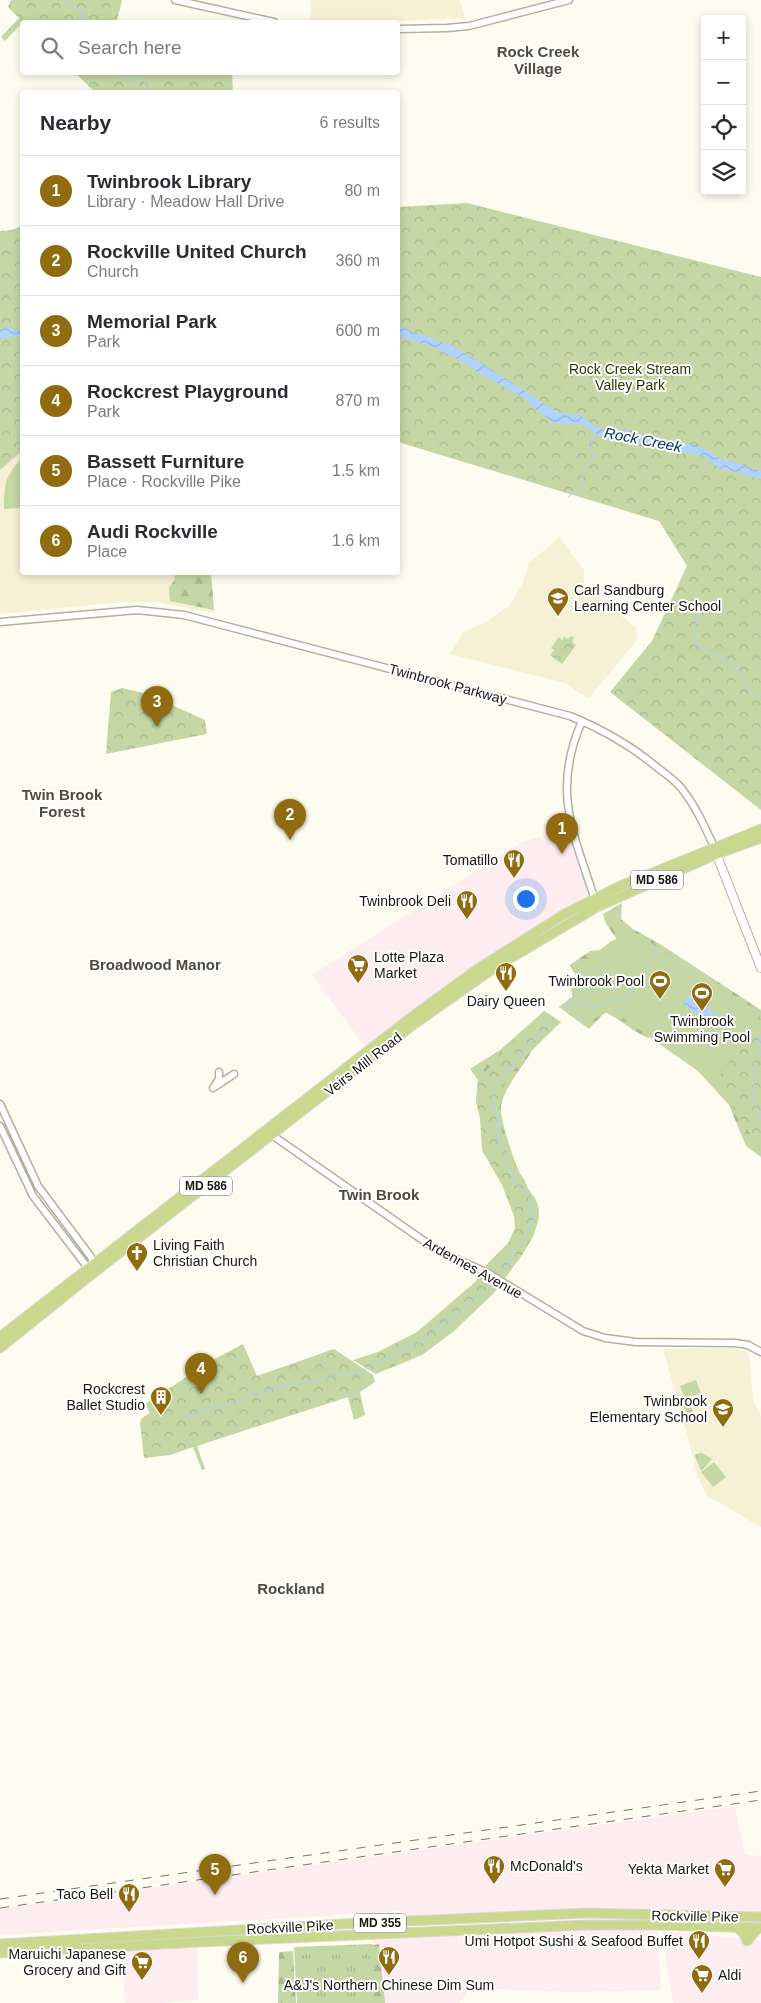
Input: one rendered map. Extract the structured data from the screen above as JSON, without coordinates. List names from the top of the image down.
{
  "streets": {
    "main road": [
      "Twinbrook Parkway",
      "MD 586",
      "Veirs Mill Road",
      "Rockville Pike",
      "MD 355"
    ],
    "street": ["Ardennes Avenue"]
  },
  "crossings": [
    ["Twinbrook Parkway", "Veirs Mill Road"],
    ["Veirs Mill Road", "Ardennes Avenue"]
  ],
  "districts": [
    "Rock Creek Village",
    "Twin Brook Forest",
    "Broadwood Manor",
    "Twin Brook",
    "Rockland"
  ],
  "water": ["Rock Creek"],
  "parks": ["Rock Creek Stream Valley Park"],
  "places": {
    "school or university": ["Carl Sandburg Learning Center School", "Twinbrook Elementary School"],
    "restaurant": [
      "Tomatillo",
      "Twinbrook Deli",
      "Dairy Queen",
      "McDonald's",
      "Taco Bell",
      "Umi Hotpot Sushi & Seafood Buffet",
      "A&J's Northern Chinese Dim Sum"
    ],
    "supermarket": [
      "Lotte Plaza Market",
      "Yekta Market",
      "Maruichi Japanese Grocery and Gift",
      "Aldi"
    ],
    "sports": ["Twinbrook Pool", "Twinbrook Swimming Pool"],
    "church": ["Living Faith Christian Church"],
    "building": ["Rockcrest Ballet Studio"]
  },
  "page": {
    "map_buttons": ["+", "−"],
    "search": "Search here",
    "heading": ["Nearby", "6 results"],
    "list": [
      {
        "mark": "1",
        "name": "Twinbrook Library",
        "note": "Library · Meadow Hall Drive",
        "value": "80 m"
      },
      {
        "mark": "2",
        "name": "Rockville United Church",
        "note": "Church",
        "value": "360 m"
      },
      {
        "mark": "3",
        "name": "Memorial Park",
        "note": "Park",
        "value": "600 m"
      },
      {
        "mark": "4",
        "name": "Rockcrest Playground",
        "note": "Park",
        "value": "870 m"
      },
      {
        "mark": "5",
        "name": "Bassett Furniture",
        "note": "Place · Rockville Pike",
        "value": "1.5 km"
      },
      {
        "mark": "6",
        "name": "Audi Rockville",
        "note": "Place",
        "value": "1.6 km"
      }
    ],
    "pins": [
      "3",
      "2",
      "1",
      "4",
      "5",
      "6"
    ]
  }
}
